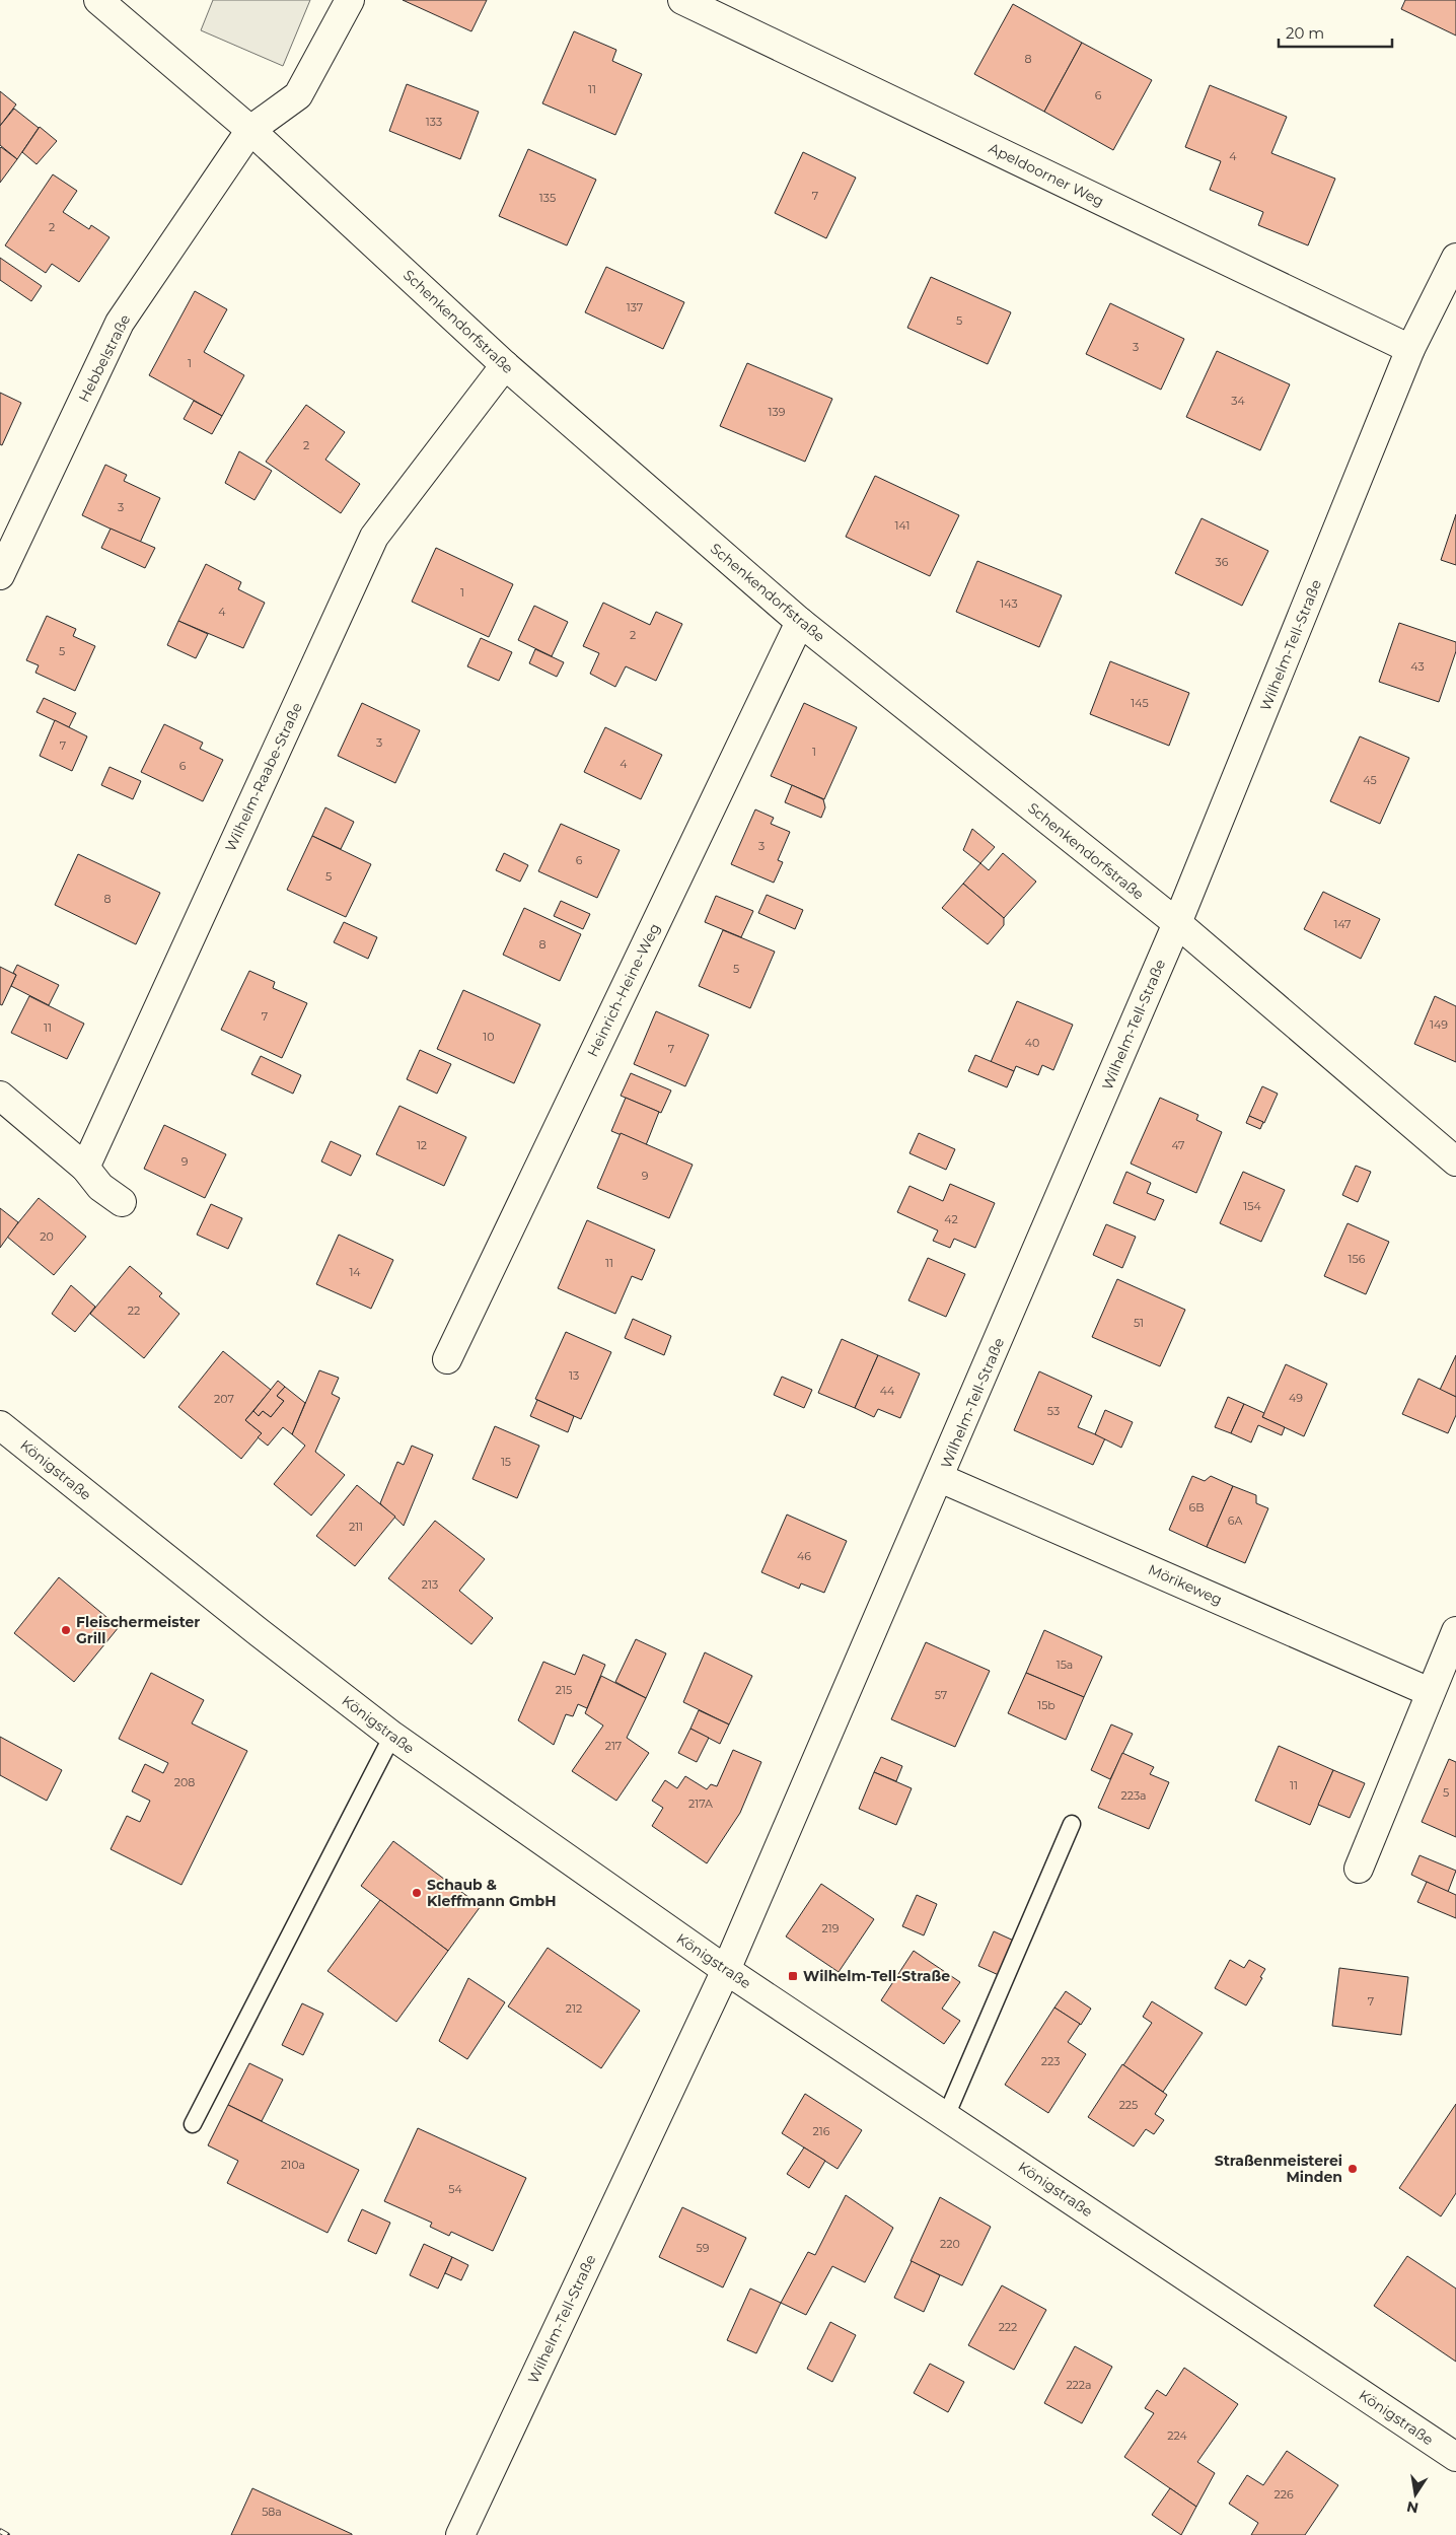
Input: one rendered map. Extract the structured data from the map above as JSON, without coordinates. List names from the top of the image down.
{
  "streets": {
    "street": [
      "Apeldoorner Weg",
      "Schenkendorfstraße",
      "Hebbelstraße",
      "Wilhelm-Tell-Straße",
      "Wilhelm-Raabe-Straße",
      "Heinrich-Heine-Weg",
      "Königstraße",
      "Mörikeweg"
    ]
  },
  "crossings": [
    ["Apeldoorner Weg", "Wilhelm-Tell-Straße"],
    ["Schenkendorfstraße", "Hebbelstraße"],
    ["Schenkendorfstraße", "Wilhelm-Tell-Straße"],
    ["Schenkendorfstraße", "Wilhelm-Raabe-Straße"],
    ["Schenkendorfstraße", "Heinrich-Heine-Weg"],
    ["Wilhelm-Tell-Straße", "Königstraße"],
    ["Wilhelm-Tell-Straße", "Mörikeweg"]
  ],
  "places": {
    "other": ["Fleischermeister Grill", "Schaub & Kleffmann GmbH", "Straßenmeisterei Minden"],
    "transit": ["Wilhelm-Tell-Straße"]
  },
  "house_numbers": [
    "8",
    "11",
    "6",
    "133",
    "4",
    "7",
    "135",
    "2",
    "137",
    "5",
    "3",
    "1",
    "34",
    "139",
    "2",
    "3",
    "141",
    "36",
    "1",
    "143",
    "4",
    "2",
    "5",
    "43",
    "145",
    "3",
    "7",
    "1",
    "4",
    "6",
    "45",
    "3",
    "6",
    "5",
    "8",
    "147",
    "8",
    "5",
    "7",
    "149",
    "11",
    "10",
    "40",
    "7",
    "12",
    "47",
    "9",
    "9",
    "154",
    "42",
    "20",
    "156",
    "11",
    "14",
    "22",
    "51",
    "13",
    "44",
    "49",
    "207",
    "53",
    "15",
    "6B",
    "6A",
    "211",
    "46",
    "213",
    "15a",
    "215",
    "57",
    "15b",
    "217",
    "208",
    "11",
    "5",
    "223a",
    "217A",
    "219",
    "7",
    "212",
    "223",
    "225",
    "216",
    "210a",
    "54",
    "220",
    "59",
    "222",
    "222a",
    "224",
    "226",
    "58a"
  ],
  "scale_bar": "20 m",
  "north": "bottom"
}
